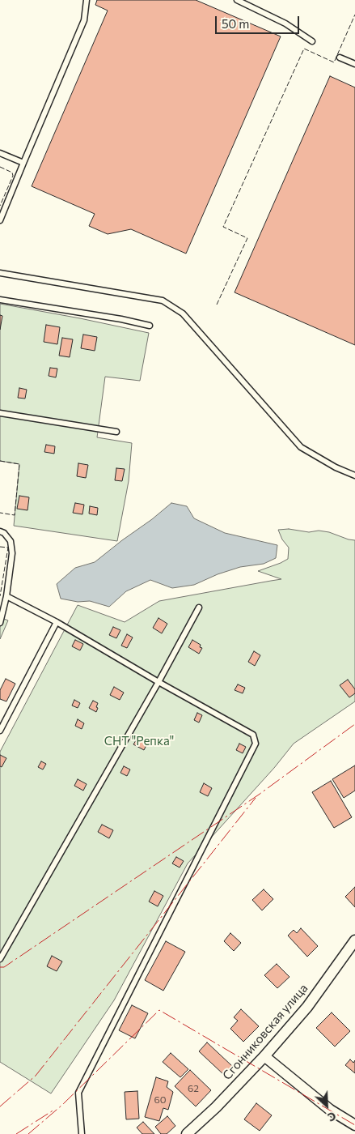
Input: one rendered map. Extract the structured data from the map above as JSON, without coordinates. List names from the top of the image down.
{
  "streets": {
    "street": ["Сгонниковская улица"]
  },
  "parks": ["СНТ \"Репка\""],
  "house_numbers": ["62", "60"],
  "scale_bar": "50 m",
  "north": "bottom right"
}
